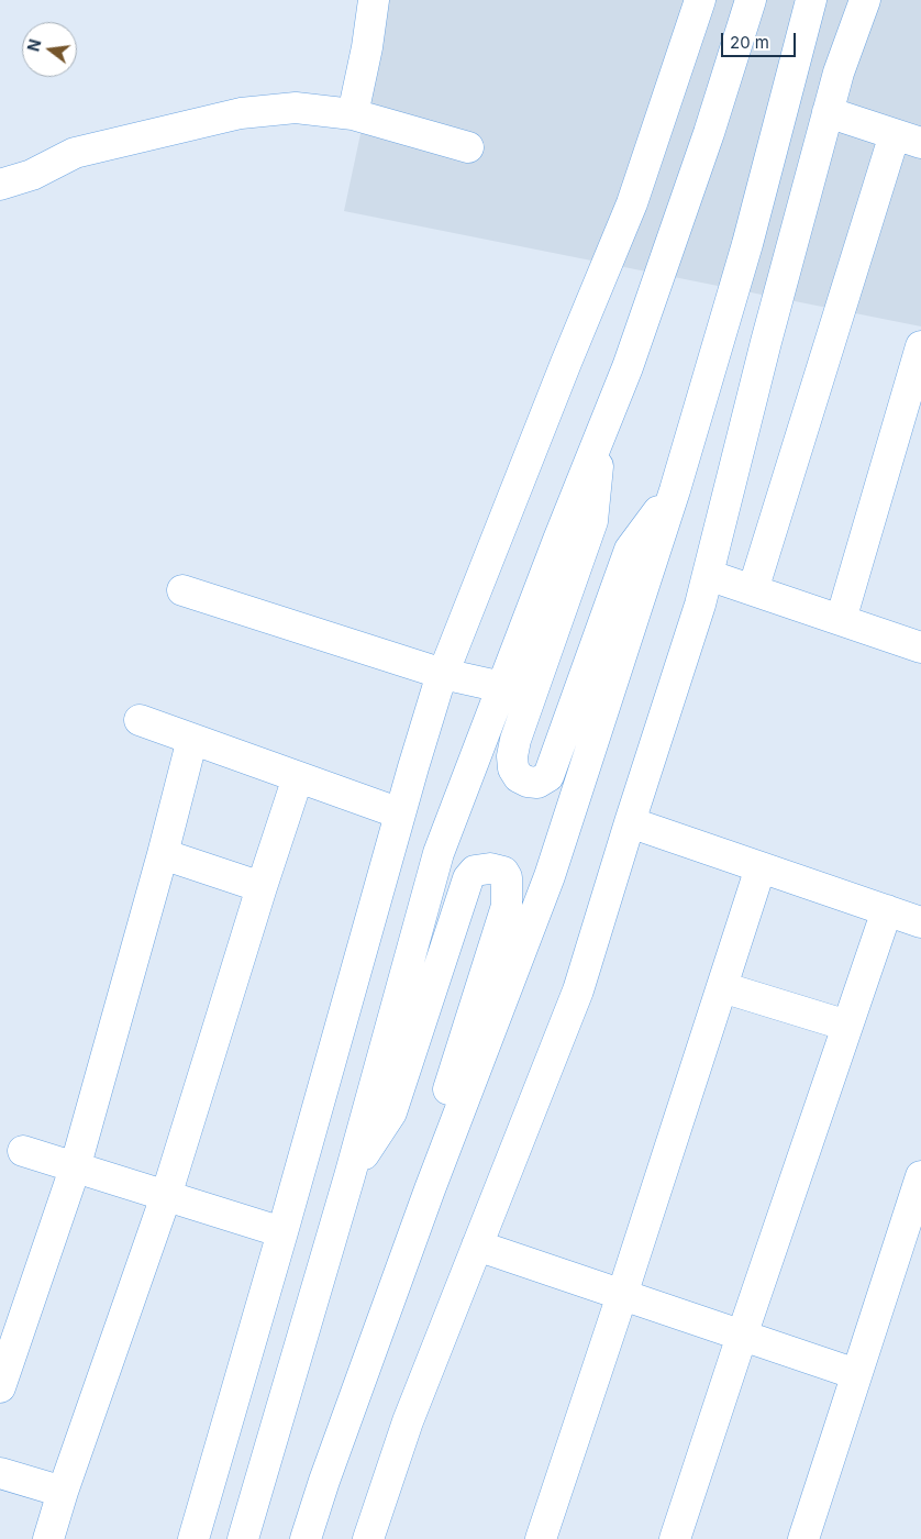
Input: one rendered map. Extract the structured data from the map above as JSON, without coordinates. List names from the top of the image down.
{
  "scale_bar": "20 m",
  "north": "left"
}
